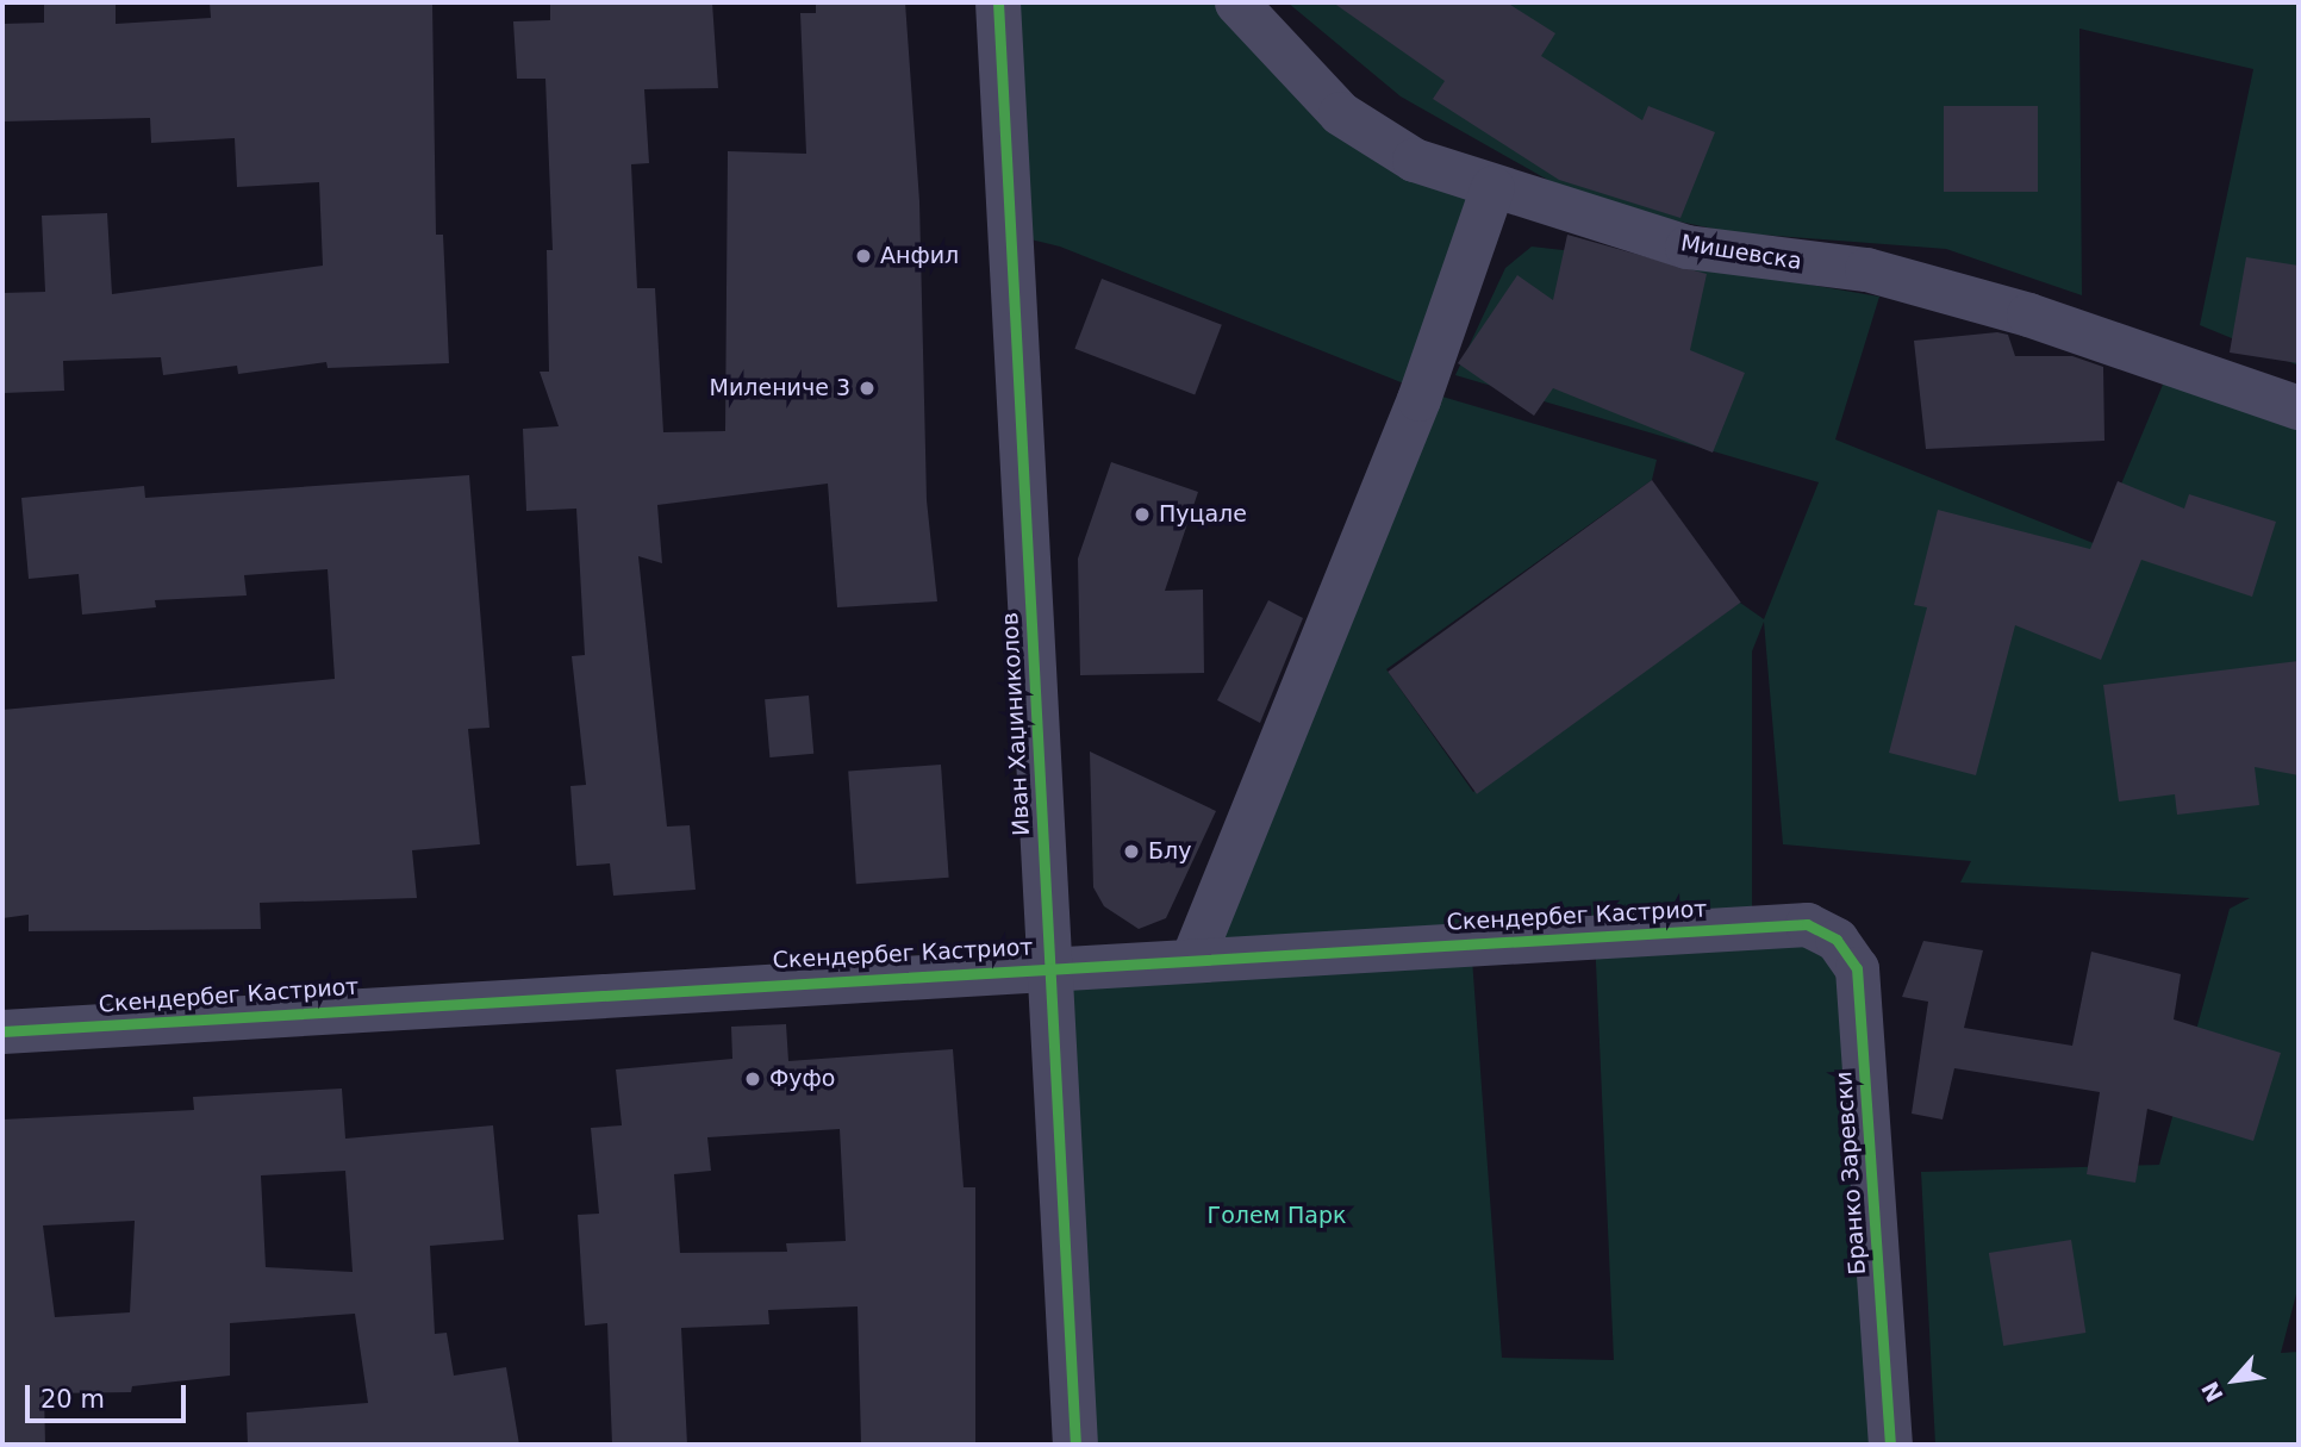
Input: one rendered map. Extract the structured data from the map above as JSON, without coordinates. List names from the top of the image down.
{
  "streets": {
    "street": [
      "Мишевска",
      "Иван Хаџиниколов",
      "Скендербег Кастриот",
      "Бранко Заревски"
    ]
  },
  "crossings": [
    ["Иван Хаџиниколов", "Скендербег Кастриот"],
    ["Скендербег Кастриот", "Бранко Заревски"]
  ],
  "parks": ["Голем Парк"],
  "places": [
    "Анфил",
    "Милениче 3",
    "Пуцале",
    "Блу",
    "Фуфо"
  ],
  "scale_bar": "20 m",
  "north": "bottom left"
}
